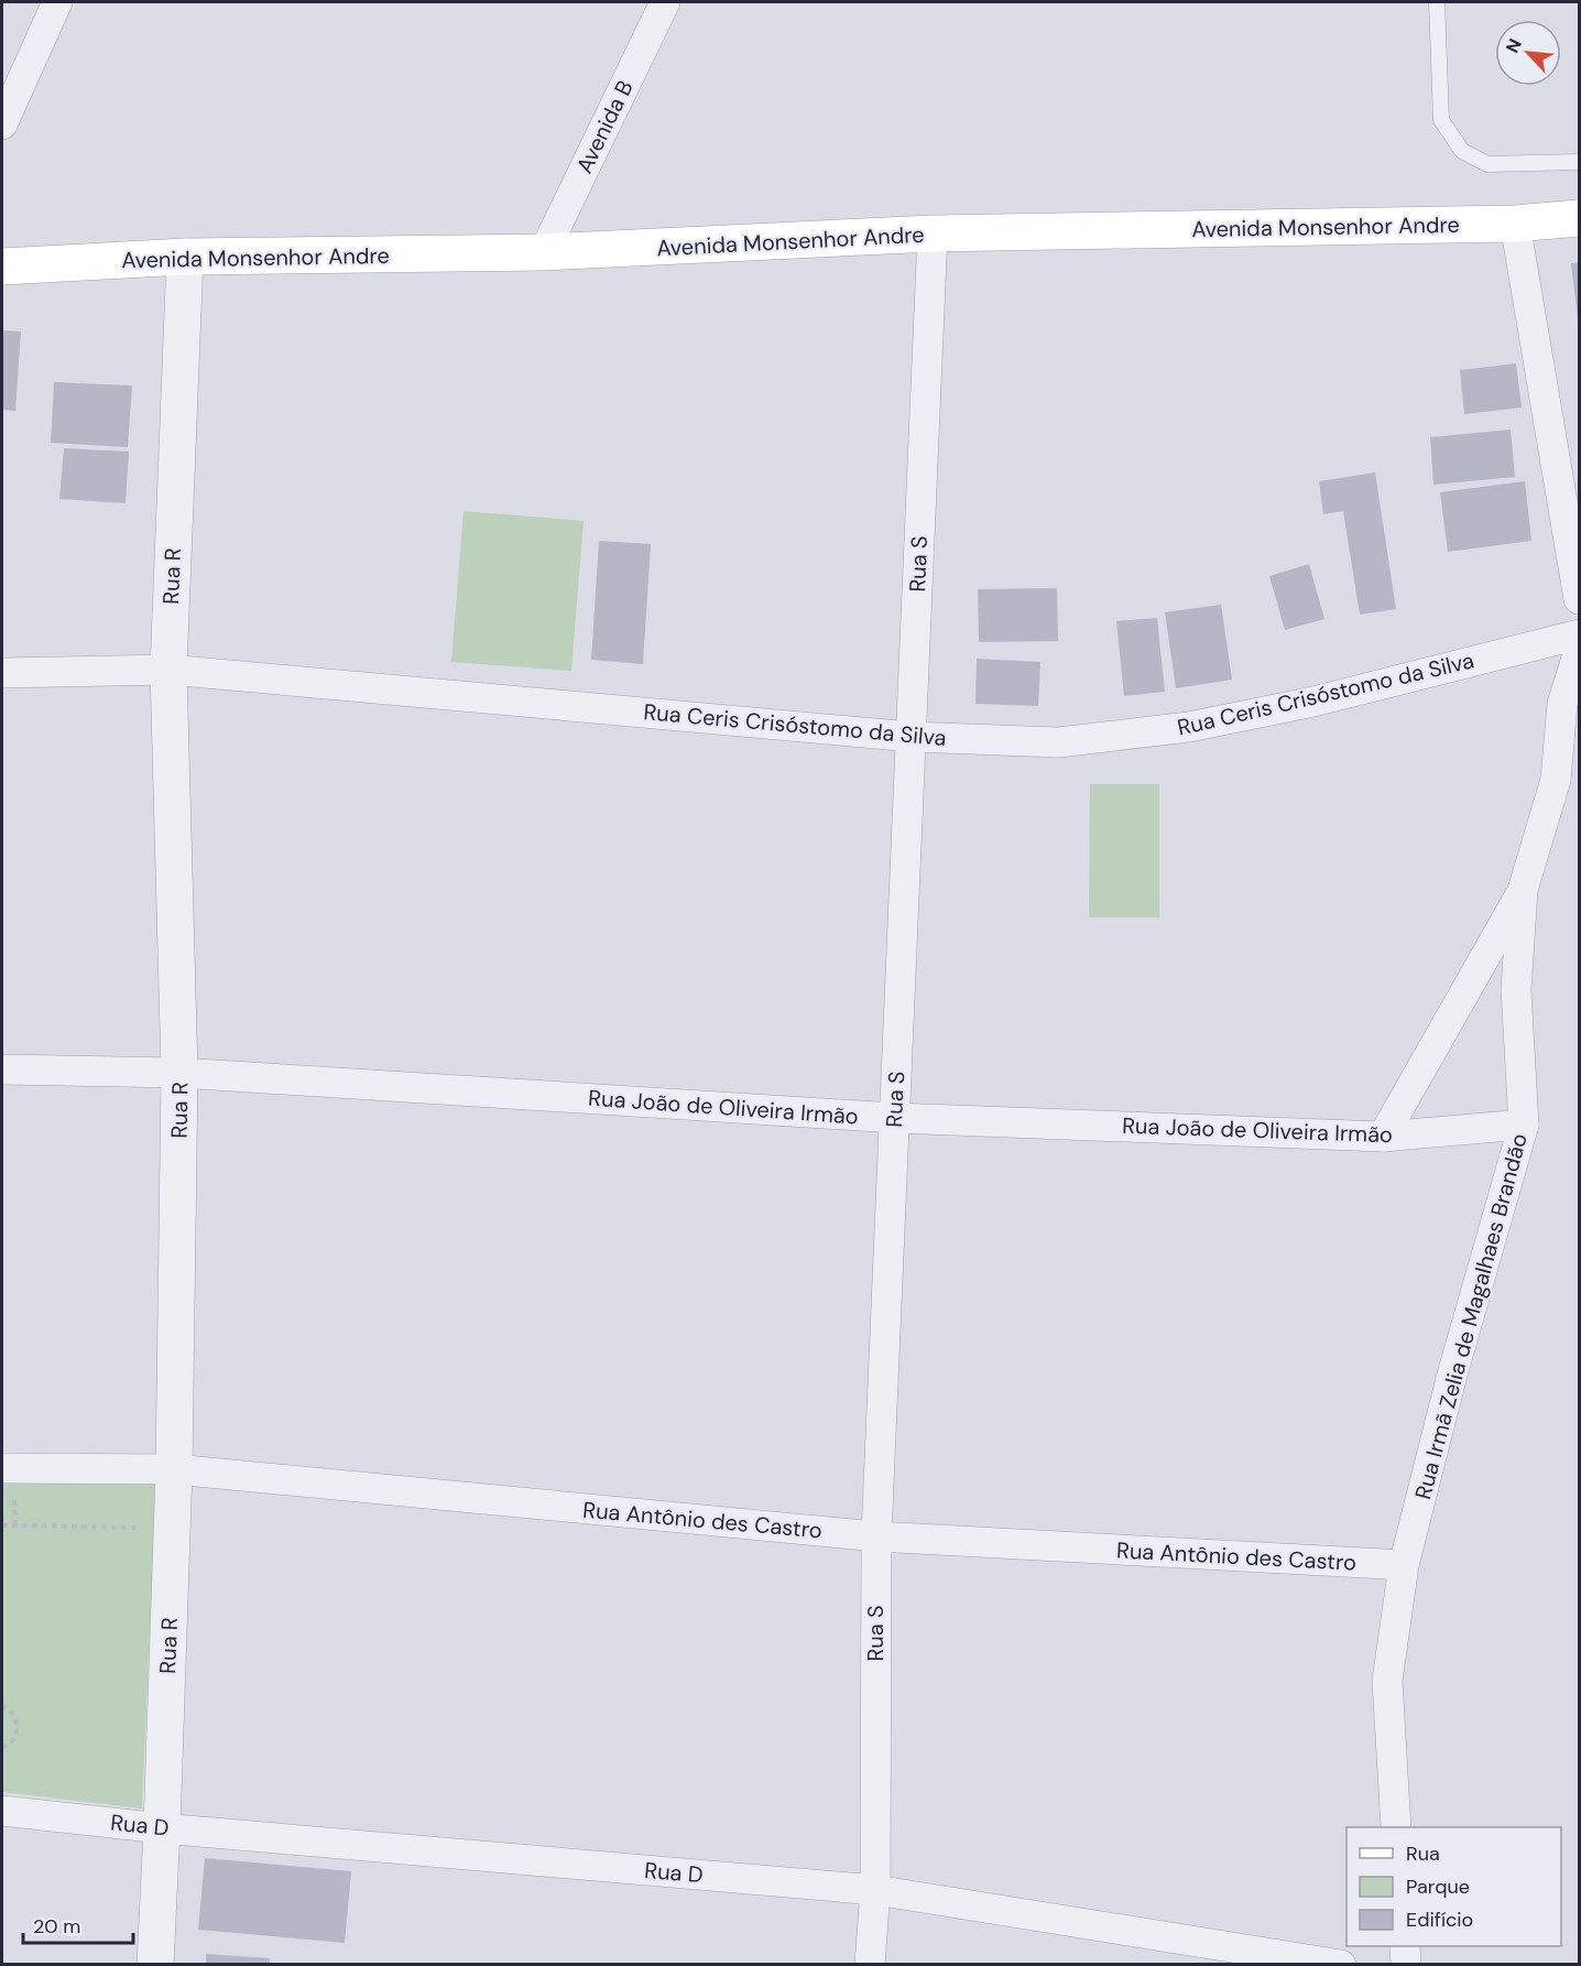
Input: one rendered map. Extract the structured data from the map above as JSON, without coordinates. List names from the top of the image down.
{
  "streets": {
    "main road": ["Avenida Monsenhor Andre"],
    "street": [
      "Avenida B",
      "Rua S",
      "Rua R",
      "Rua Ceris Crisóstomo da Silva",
      "Rua João de Oliveira Irmão",
      "Rua Irmã Zelia de Magalhaes Brandão",
      "Rua Antônio des Castro",
      "Rua D"
    ]
  },
  "crossings": [
    ["Avenida B", "Avenida Monsenhor Andre"],
    ["Avenida Monsenhor Andre", "Rua S"],
    ["Avenida Monsenhor Andre", "Rua R"],
    ["Rua S", "Rua Ceris Crisóstomo da Silva"],
    ["Rua S", "Rua João de Oliveira Irmão"],
    ["Rua S", "Rua Antônio des Castro"],
    ["Rua S", "Rua D"],
    ["Rua R", "Rua Ceris Crisóstomo da Silva"],
    ["Rua R", "Rua João de Oliveira Irmão"],
    ["Rua R", "Rua Antônio des Castro"],
    ["Rua R", "Rua D"],
    ["Rua João de Oliveira Irmão", "Rua Irmã Zelia de Magalhaes Brandão"],
    ["Rua Irmã Zelia de Magalhaes Brandão", "Rua Antônio des Castro"]
  ],
  "legend": ["Rua", "Parque", "Edifício"],
  "scale_bar": "20 m",
  "north": "top left"
}
